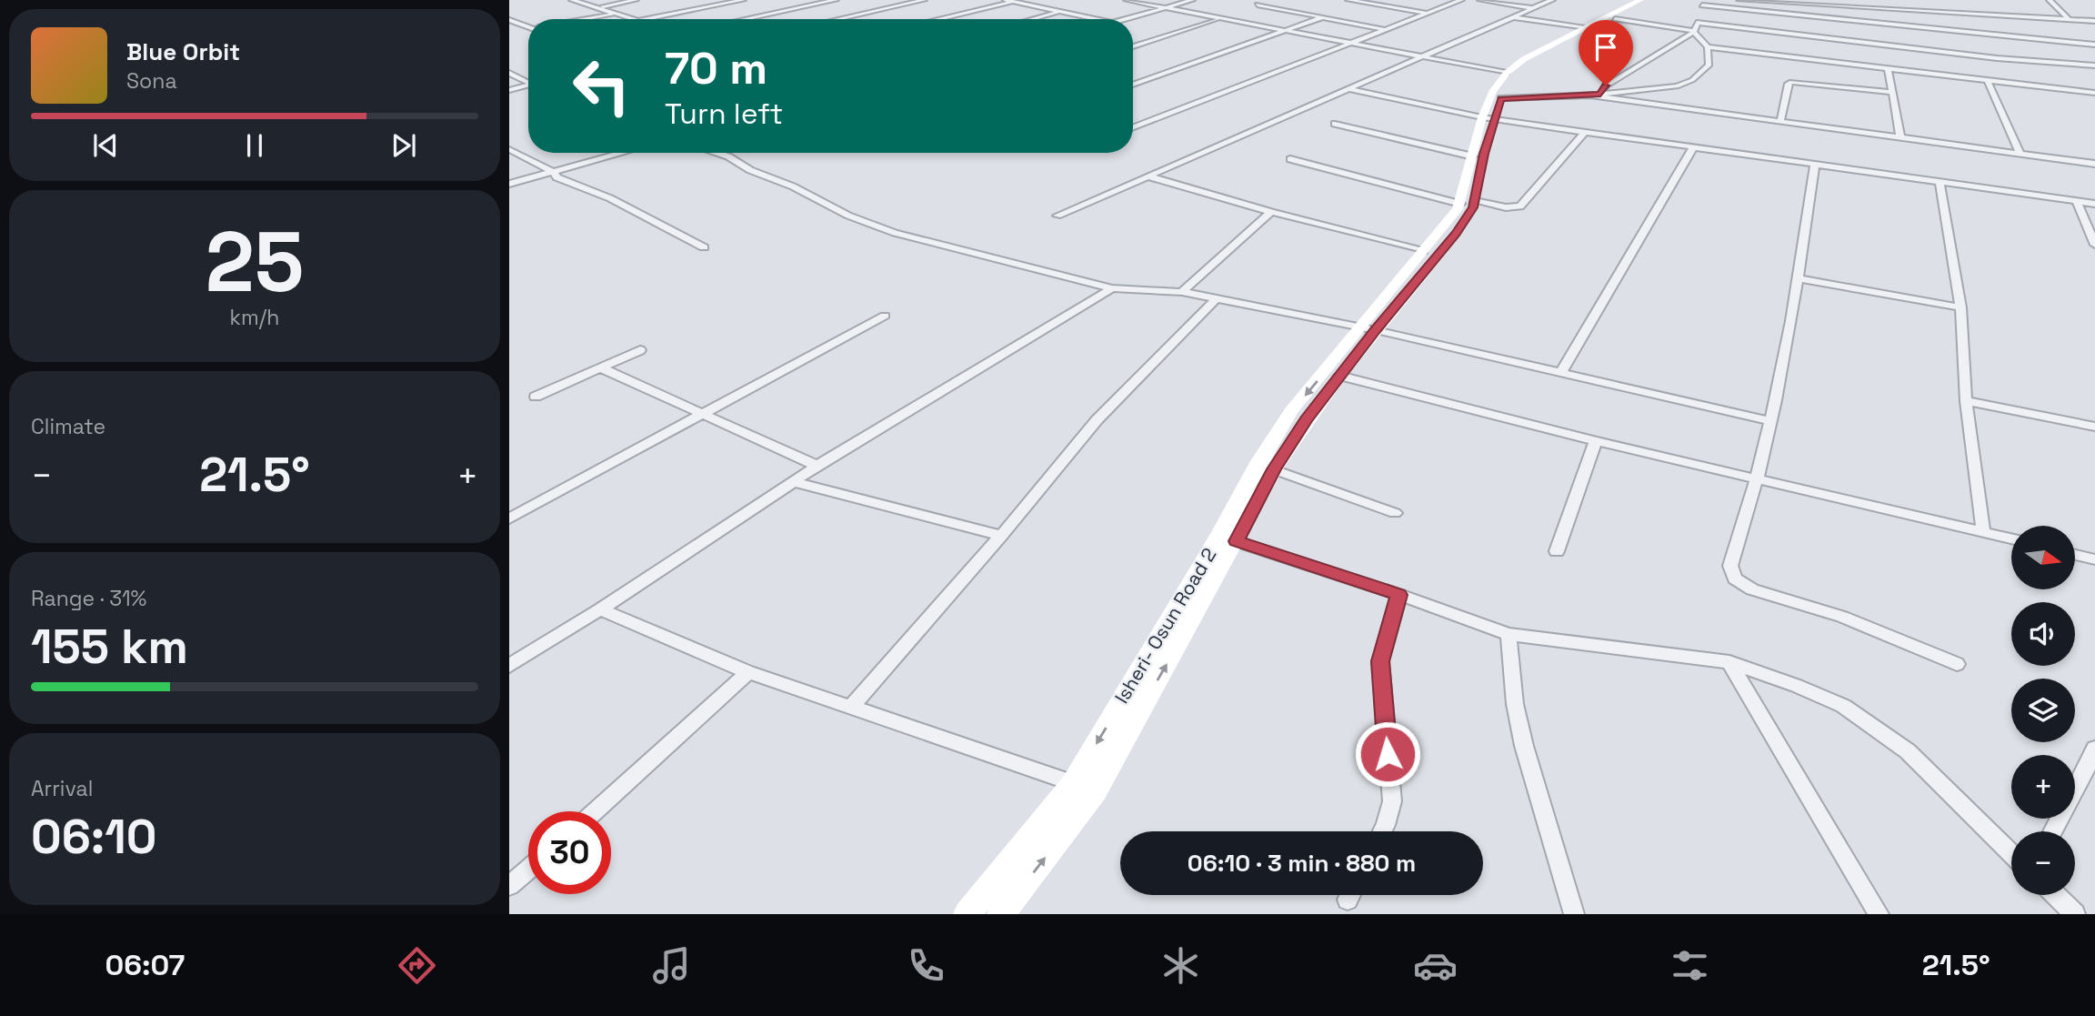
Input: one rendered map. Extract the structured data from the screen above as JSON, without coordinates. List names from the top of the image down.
{
  "streets": {
    "main road": ["Isheri- Osun Road 2"]
  },
  "north": "right",
  "page": {
    "turn": ["70 m", "Turn left"],
    "song": ["Blue Orbit", "Sona"],
    "tile": [
      ["25", "km/h"],
      "Climate",
      ["Range · 31%", "155 km"],
      ["Arrival", "06:10"]
    ],
    "heat": ["−", "21.5°", "+"],
    "map_buttons": ["+", "−"],
    "limit": "30",
    "trip": "06:10 · 3 min · 880 m",
    "tabs": ["06:07", "21.5°"]
  }
}
